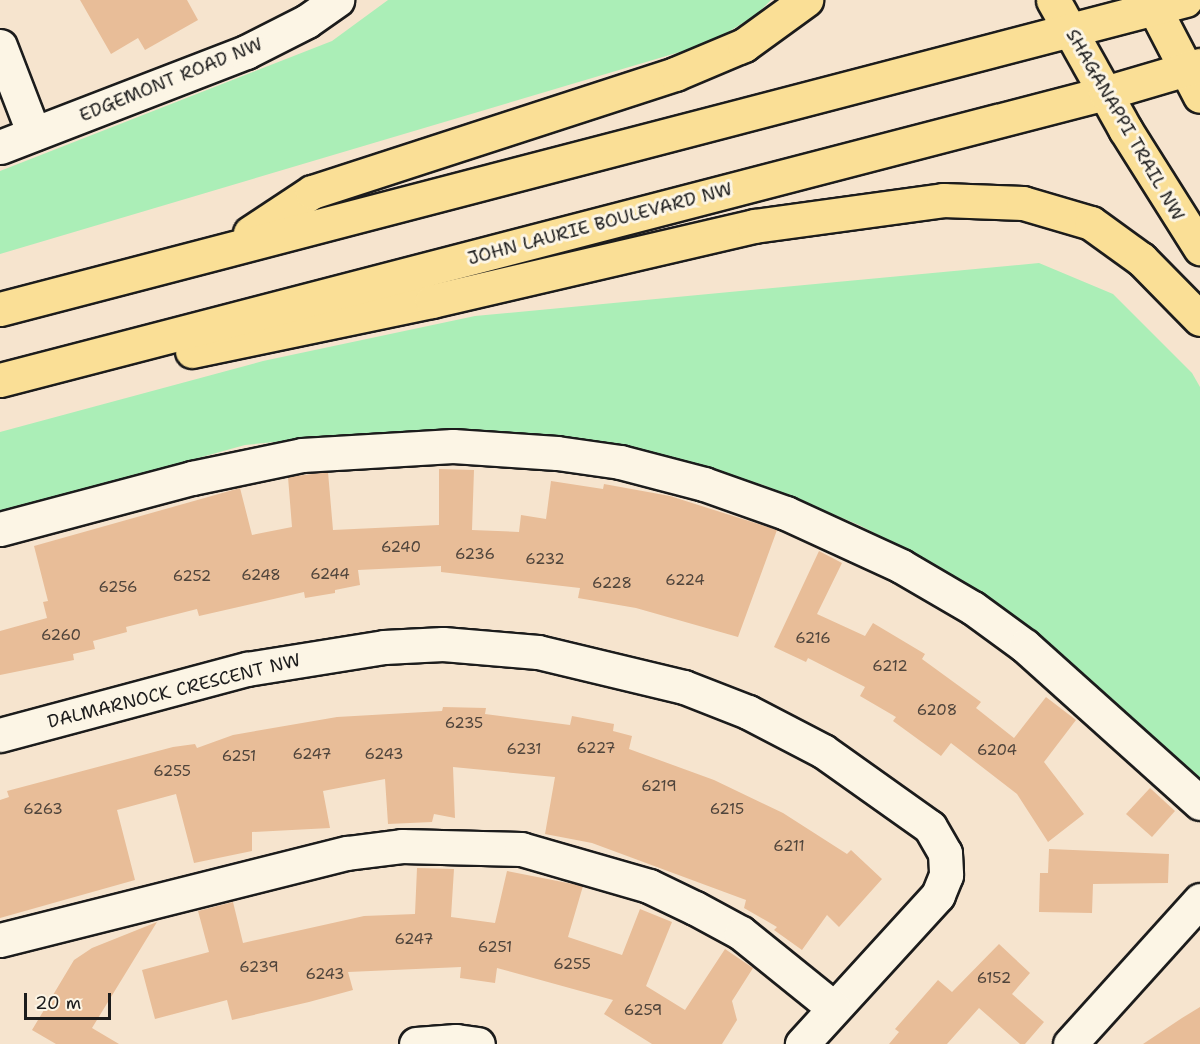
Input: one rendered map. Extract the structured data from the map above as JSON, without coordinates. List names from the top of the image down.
{
  "streets": {
    "main road": ["SHAGANAPPI TRAIL NW", "JOHN LAURIE BOULEVARD NW"],
    "street": ["EDGEMONT ROAD NW", "DALMARNOCK CRESCENT NW"]
  },
  "crossings": [
    ["SHAGANAPPI TRAIL NW", "JOHN LAURIE BOULEVARD NW"]
  ],
  "house_numbers": [
    "6240",
    "6236",
    "6232",
    "6244",
    "6248",
    "6252",
    "6224",
    "6228",
    "6256",
    "6260",
    "6216",
    "6212",
    "6208",
    "6235",
    "6227",
    "6231",
    "6204",
    "6247",
    "6243",
    "6251",
    "6255",
    "6219",
    "6263",
    "6215",
    "6211",
    "6247",
    "6251",
    "6255",
    "6239",
    "6243",
    "6152",
    "6259"
  ],
  "scale_bar": "20 m"
}
